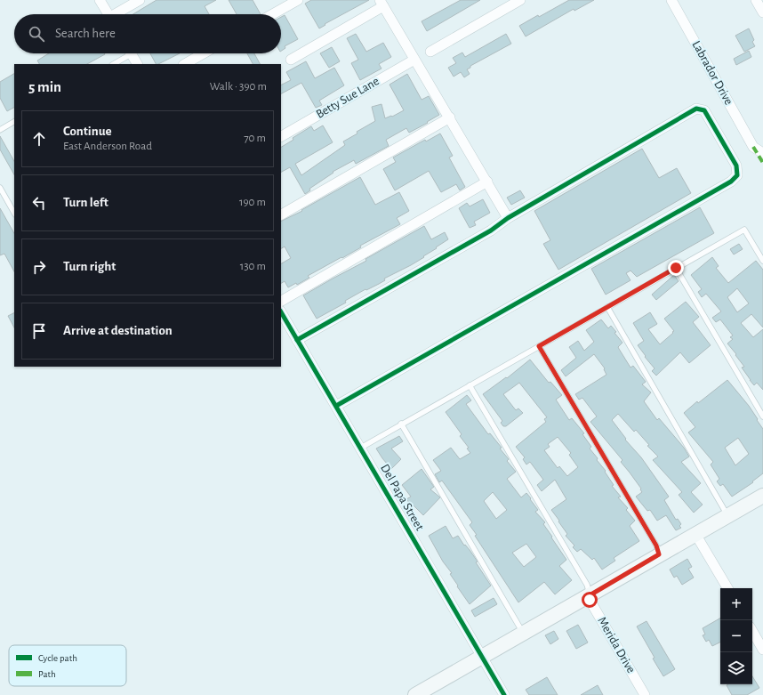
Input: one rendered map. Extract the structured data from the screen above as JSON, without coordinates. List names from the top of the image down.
{
  "streets": {
    "street": [
      "Labrador Drive",
      "Betty Sue Lane",
      "Del Papa Street",
      "Merida Drive"
    ]
  },
  "legend": ["Cycle path", "Path"],
  "page": {
    "search": "Search here",
    "heading": ["5 min", "Walk · 390 m"],
    "list": [
      ["Continue", "East Anderson Road", "70 m"],
      ["Turn left", "190 m"],
      ["Turn right", "130 m"],
      "Arrive at destination"
    ],
    "map_buttons": ["+", "−"]
  }
}
